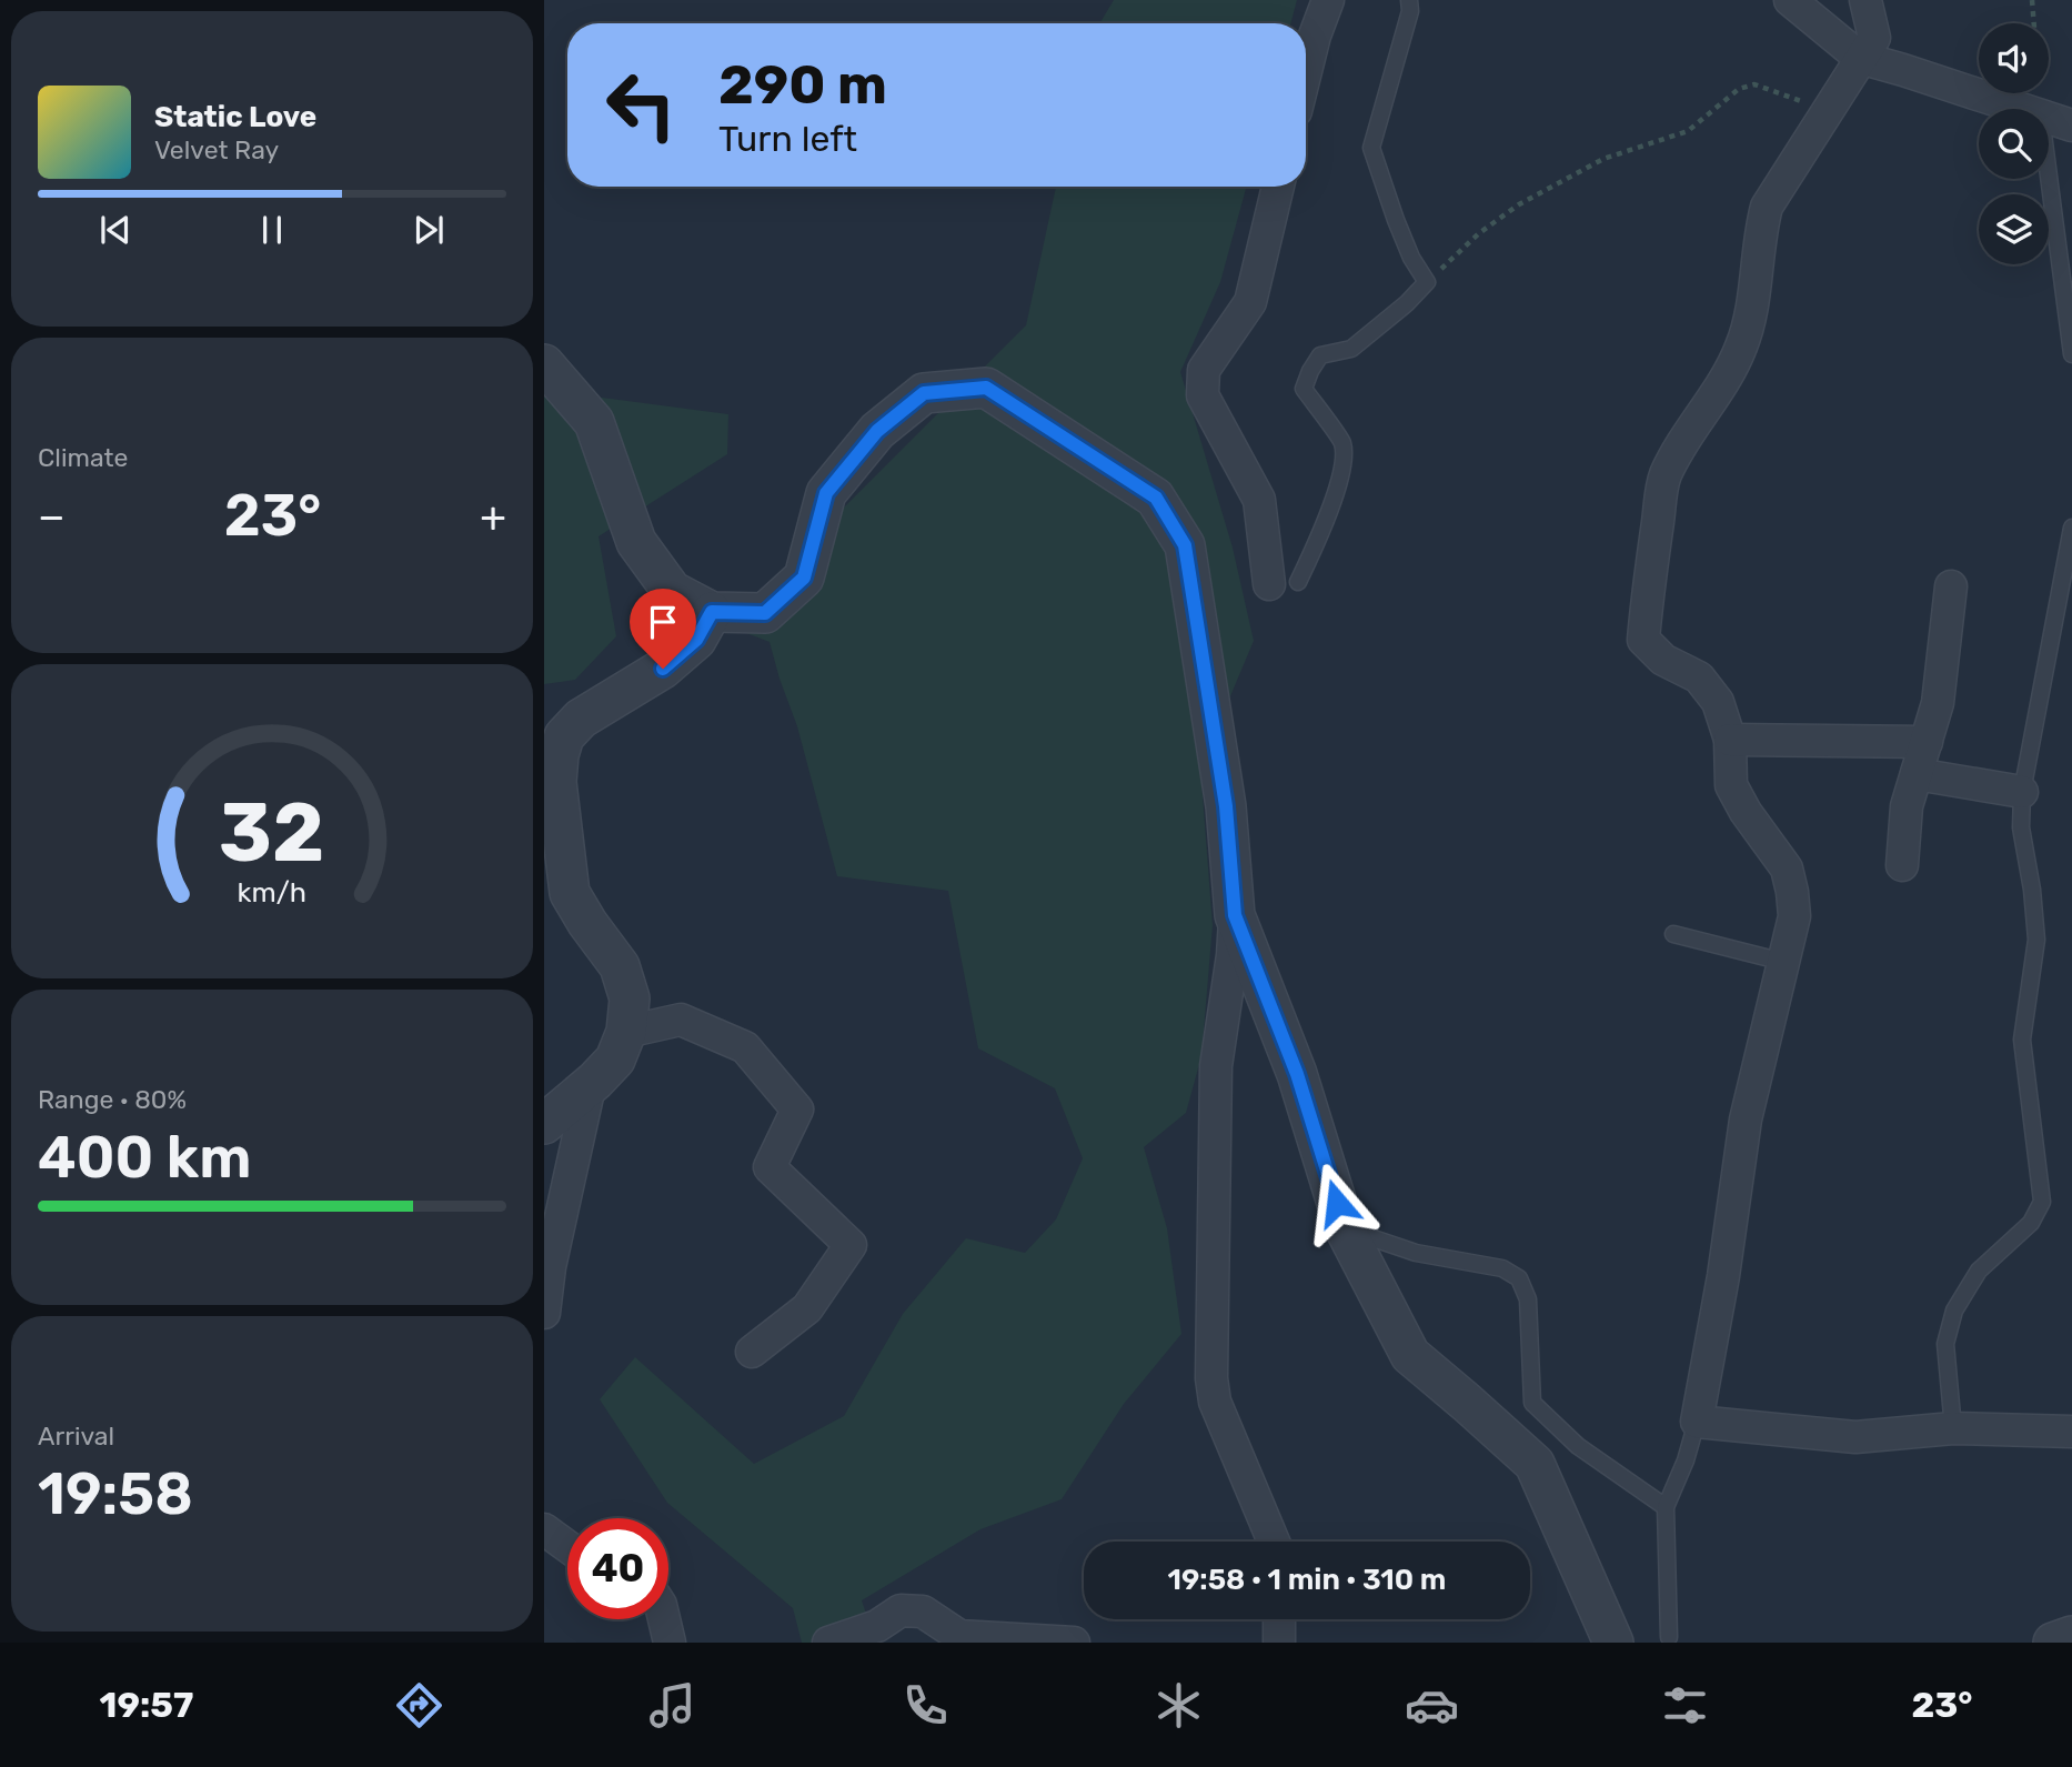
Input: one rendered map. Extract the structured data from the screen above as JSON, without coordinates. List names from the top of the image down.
{
  "page": {
    "turn": ["290 m", "Turn left"],
    "song": ["Static Love", "Velvet Ray"],
    "tile": [
      "Climate",
      ["Range · 80%", "400 km"],
      ["Arrival", "19:58"]
    ],
    "heat": ["−", "23°", "+"],
    "limit": "40",
    "trip": "19:58 · 1 min · 310 m",
    "tabs": ["19:57", "23°"],
    "gauge": ["32", "km/h"]
  }
}
